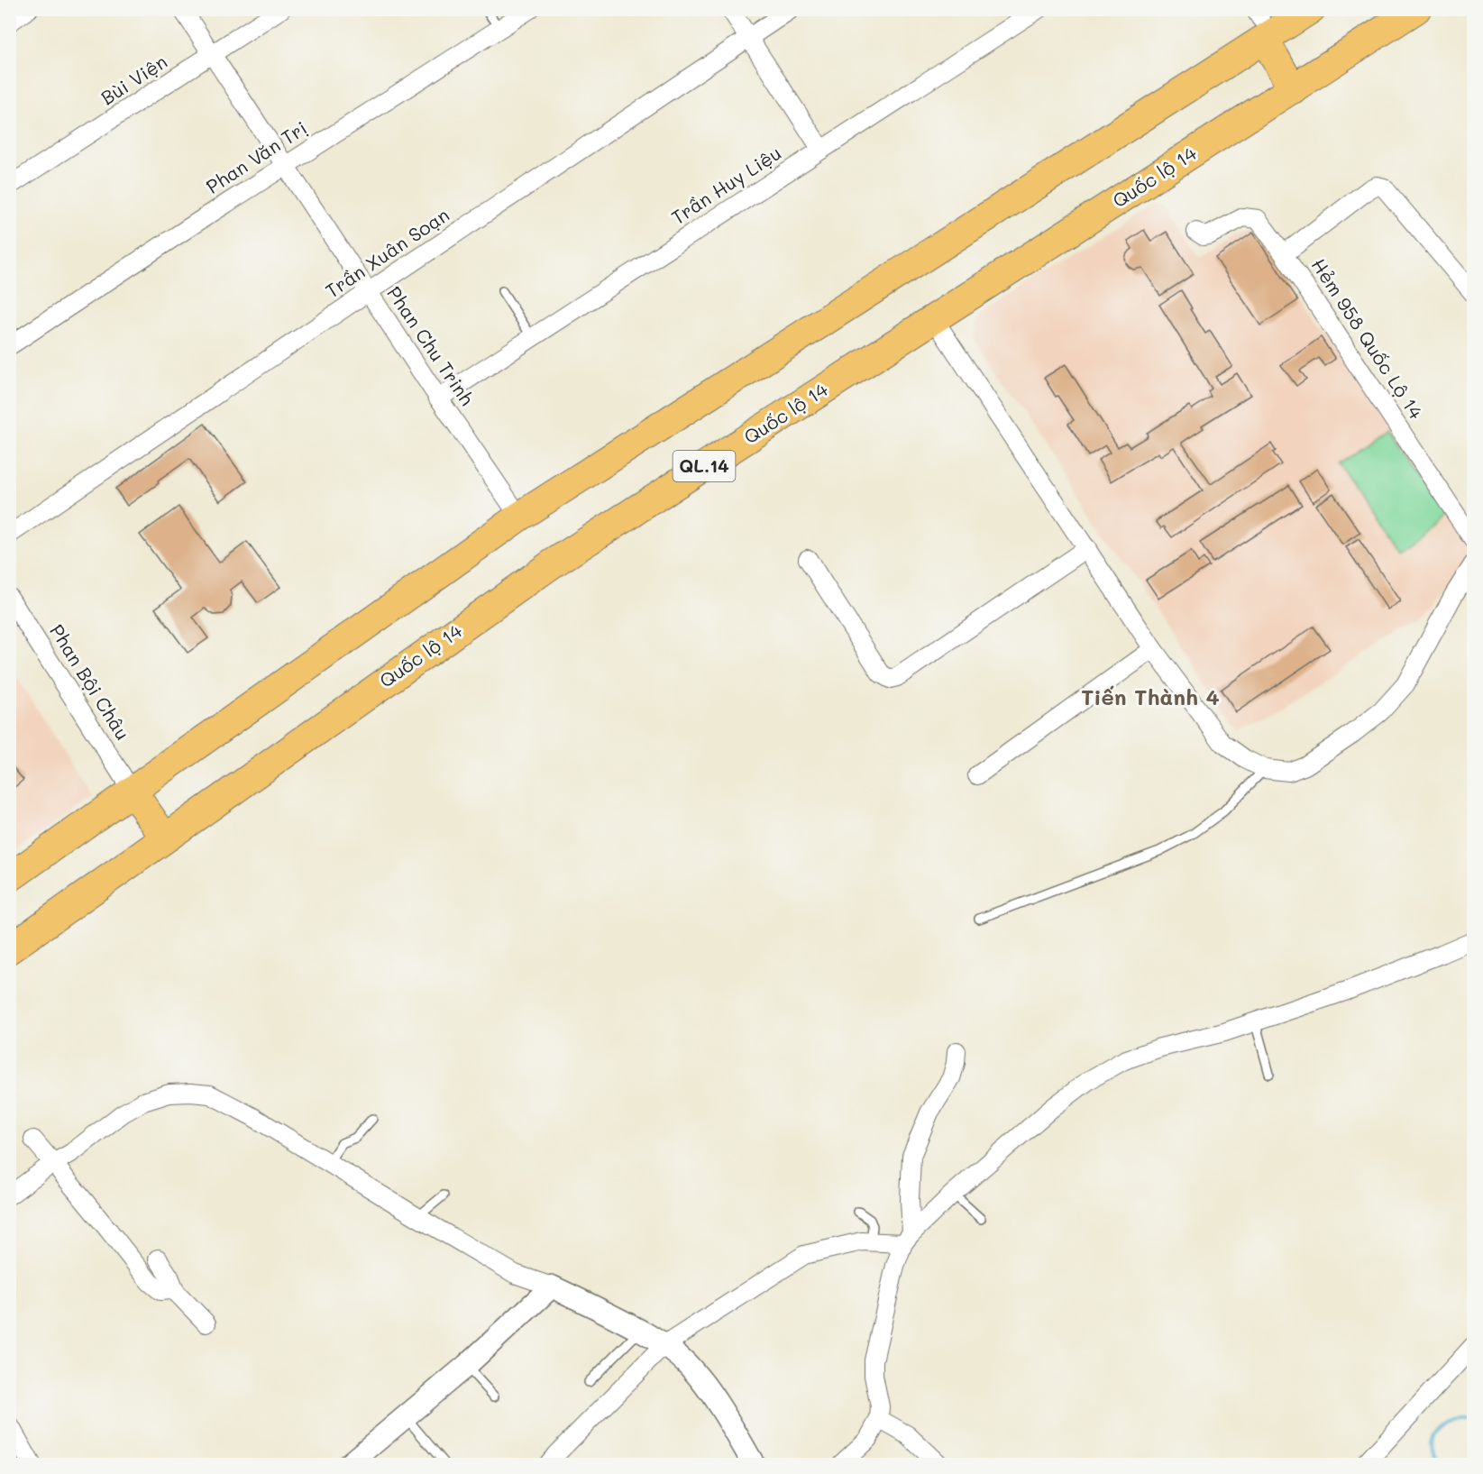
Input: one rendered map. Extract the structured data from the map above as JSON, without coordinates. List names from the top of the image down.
{
  "streets": {
    "highway": ["Quốc lộ 14", "QL.14"],
    "street": [
      "Bùi Viện",
      "Phan Văn Trị",
      "Trần Huy Liệu",
      "Trần Xuân Soạn",
      "Hẻm 958 Quốc Lộ 14",
      "Phan Chu Trinh",
      "Phan Bội Châu"
    ]
  },
  "crossings": [
    ["Bùi Viện", "Phan Chu Trinh"],
    ["Phan Văn Trị", "Phan Chu Trinh"],
    ["Trần Huy Liệu", "Phan Chu Trinh"],
    ["Trần Xuân Soạn", "Phan Chu Trinh"],
    ["Phan Chu Trinh", "QL.14"],
    ["QL.14", "Phan Bội Châu"]
  ],
  "districts": ["Tiến Thành 4"]
}
